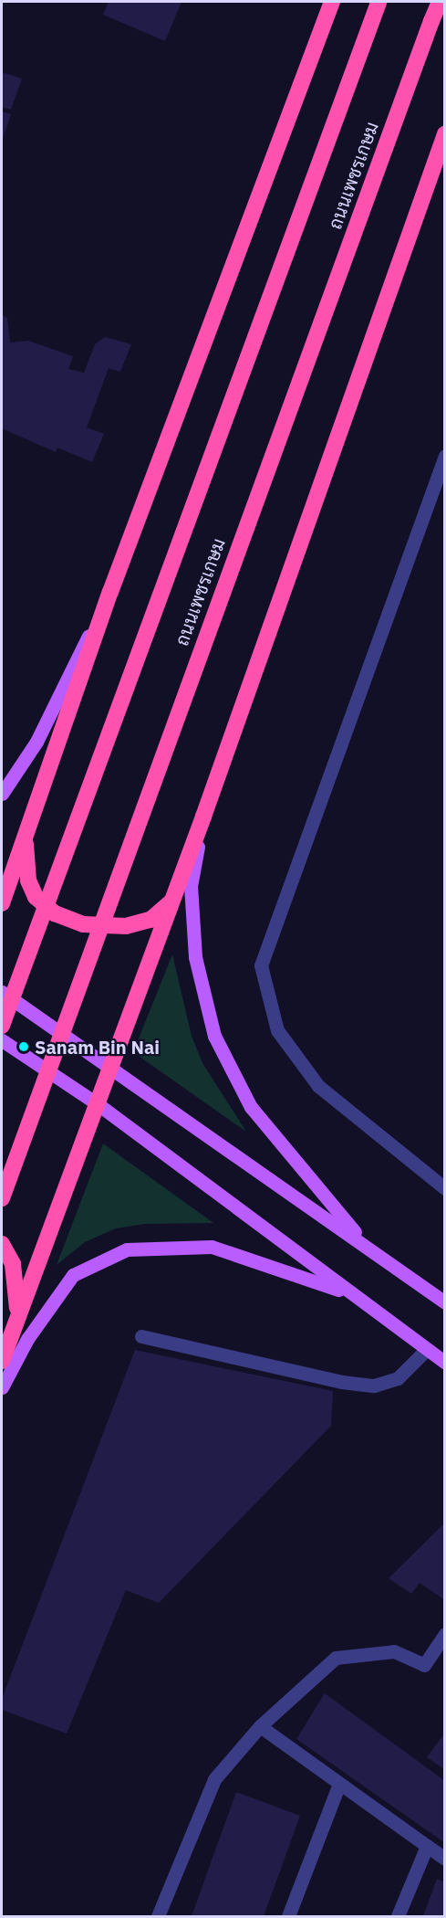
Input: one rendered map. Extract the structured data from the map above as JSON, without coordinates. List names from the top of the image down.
{
  "streets": {
    "highway": ["ถนนเพชรเกษม"]
  },
  "places": ["Sanam Bin Nai"]
}
